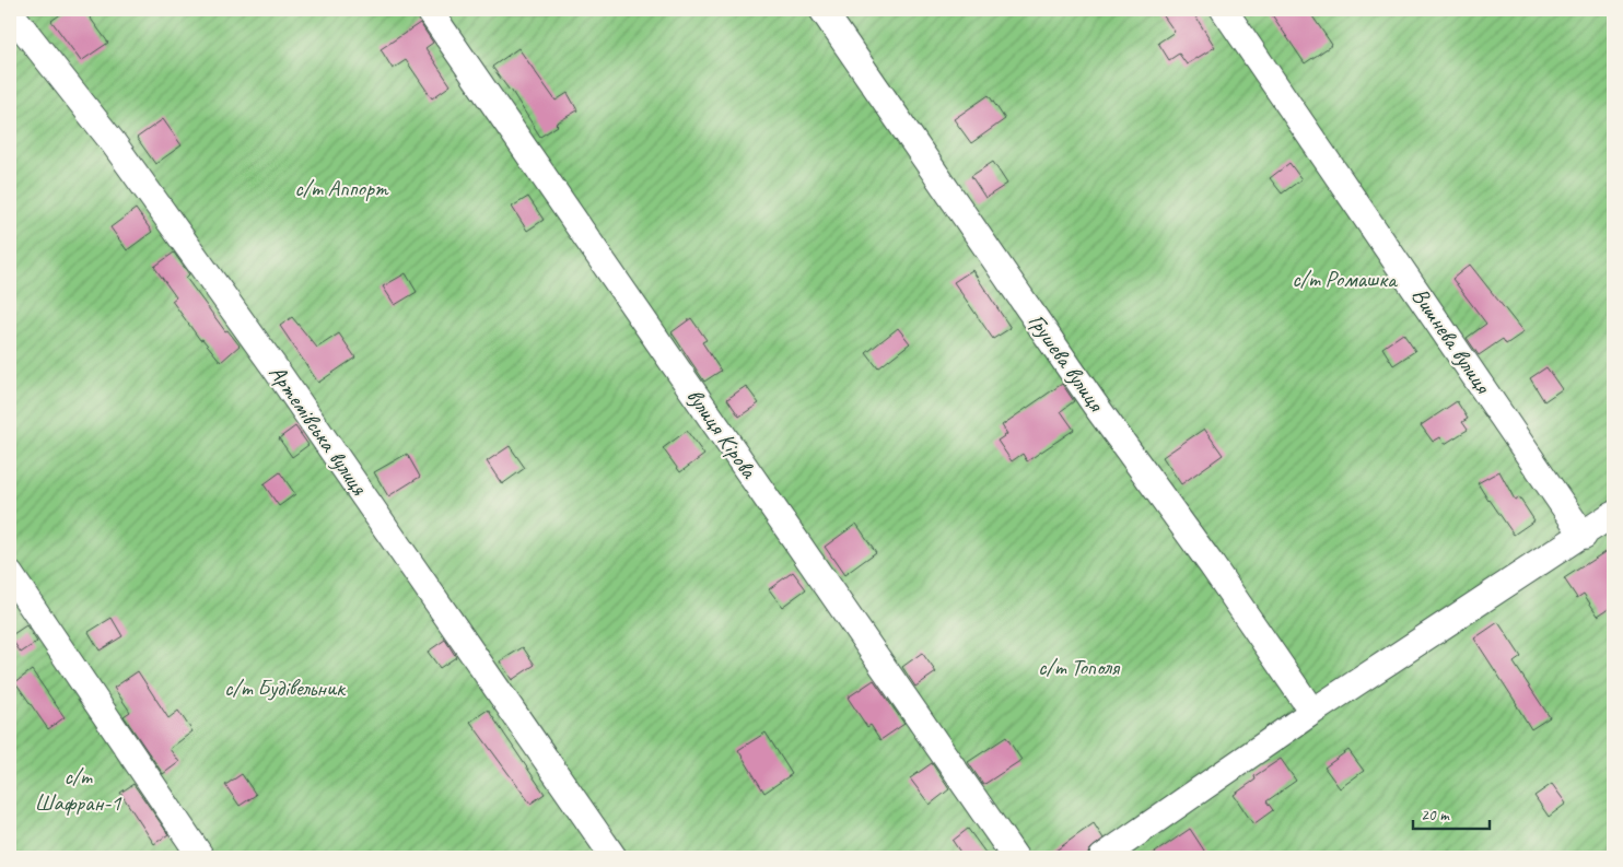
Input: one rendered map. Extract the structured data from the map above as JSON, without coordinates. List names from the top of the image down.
{
  "streets": {
    "street": [
      "Вишнева вулиця",
      "Грушева вулиця",
      "Артемівська вулиця",
      "вулиця Кірова"
    ]
  },
  "parks": [
    "с/т Аппорт",
    "с/т Ромашка",
    "с/т Тополя",
    "с/т Будівельник",
    "с/т Шафран-1"
  ],
  "scale_bar": "20 m"
}
